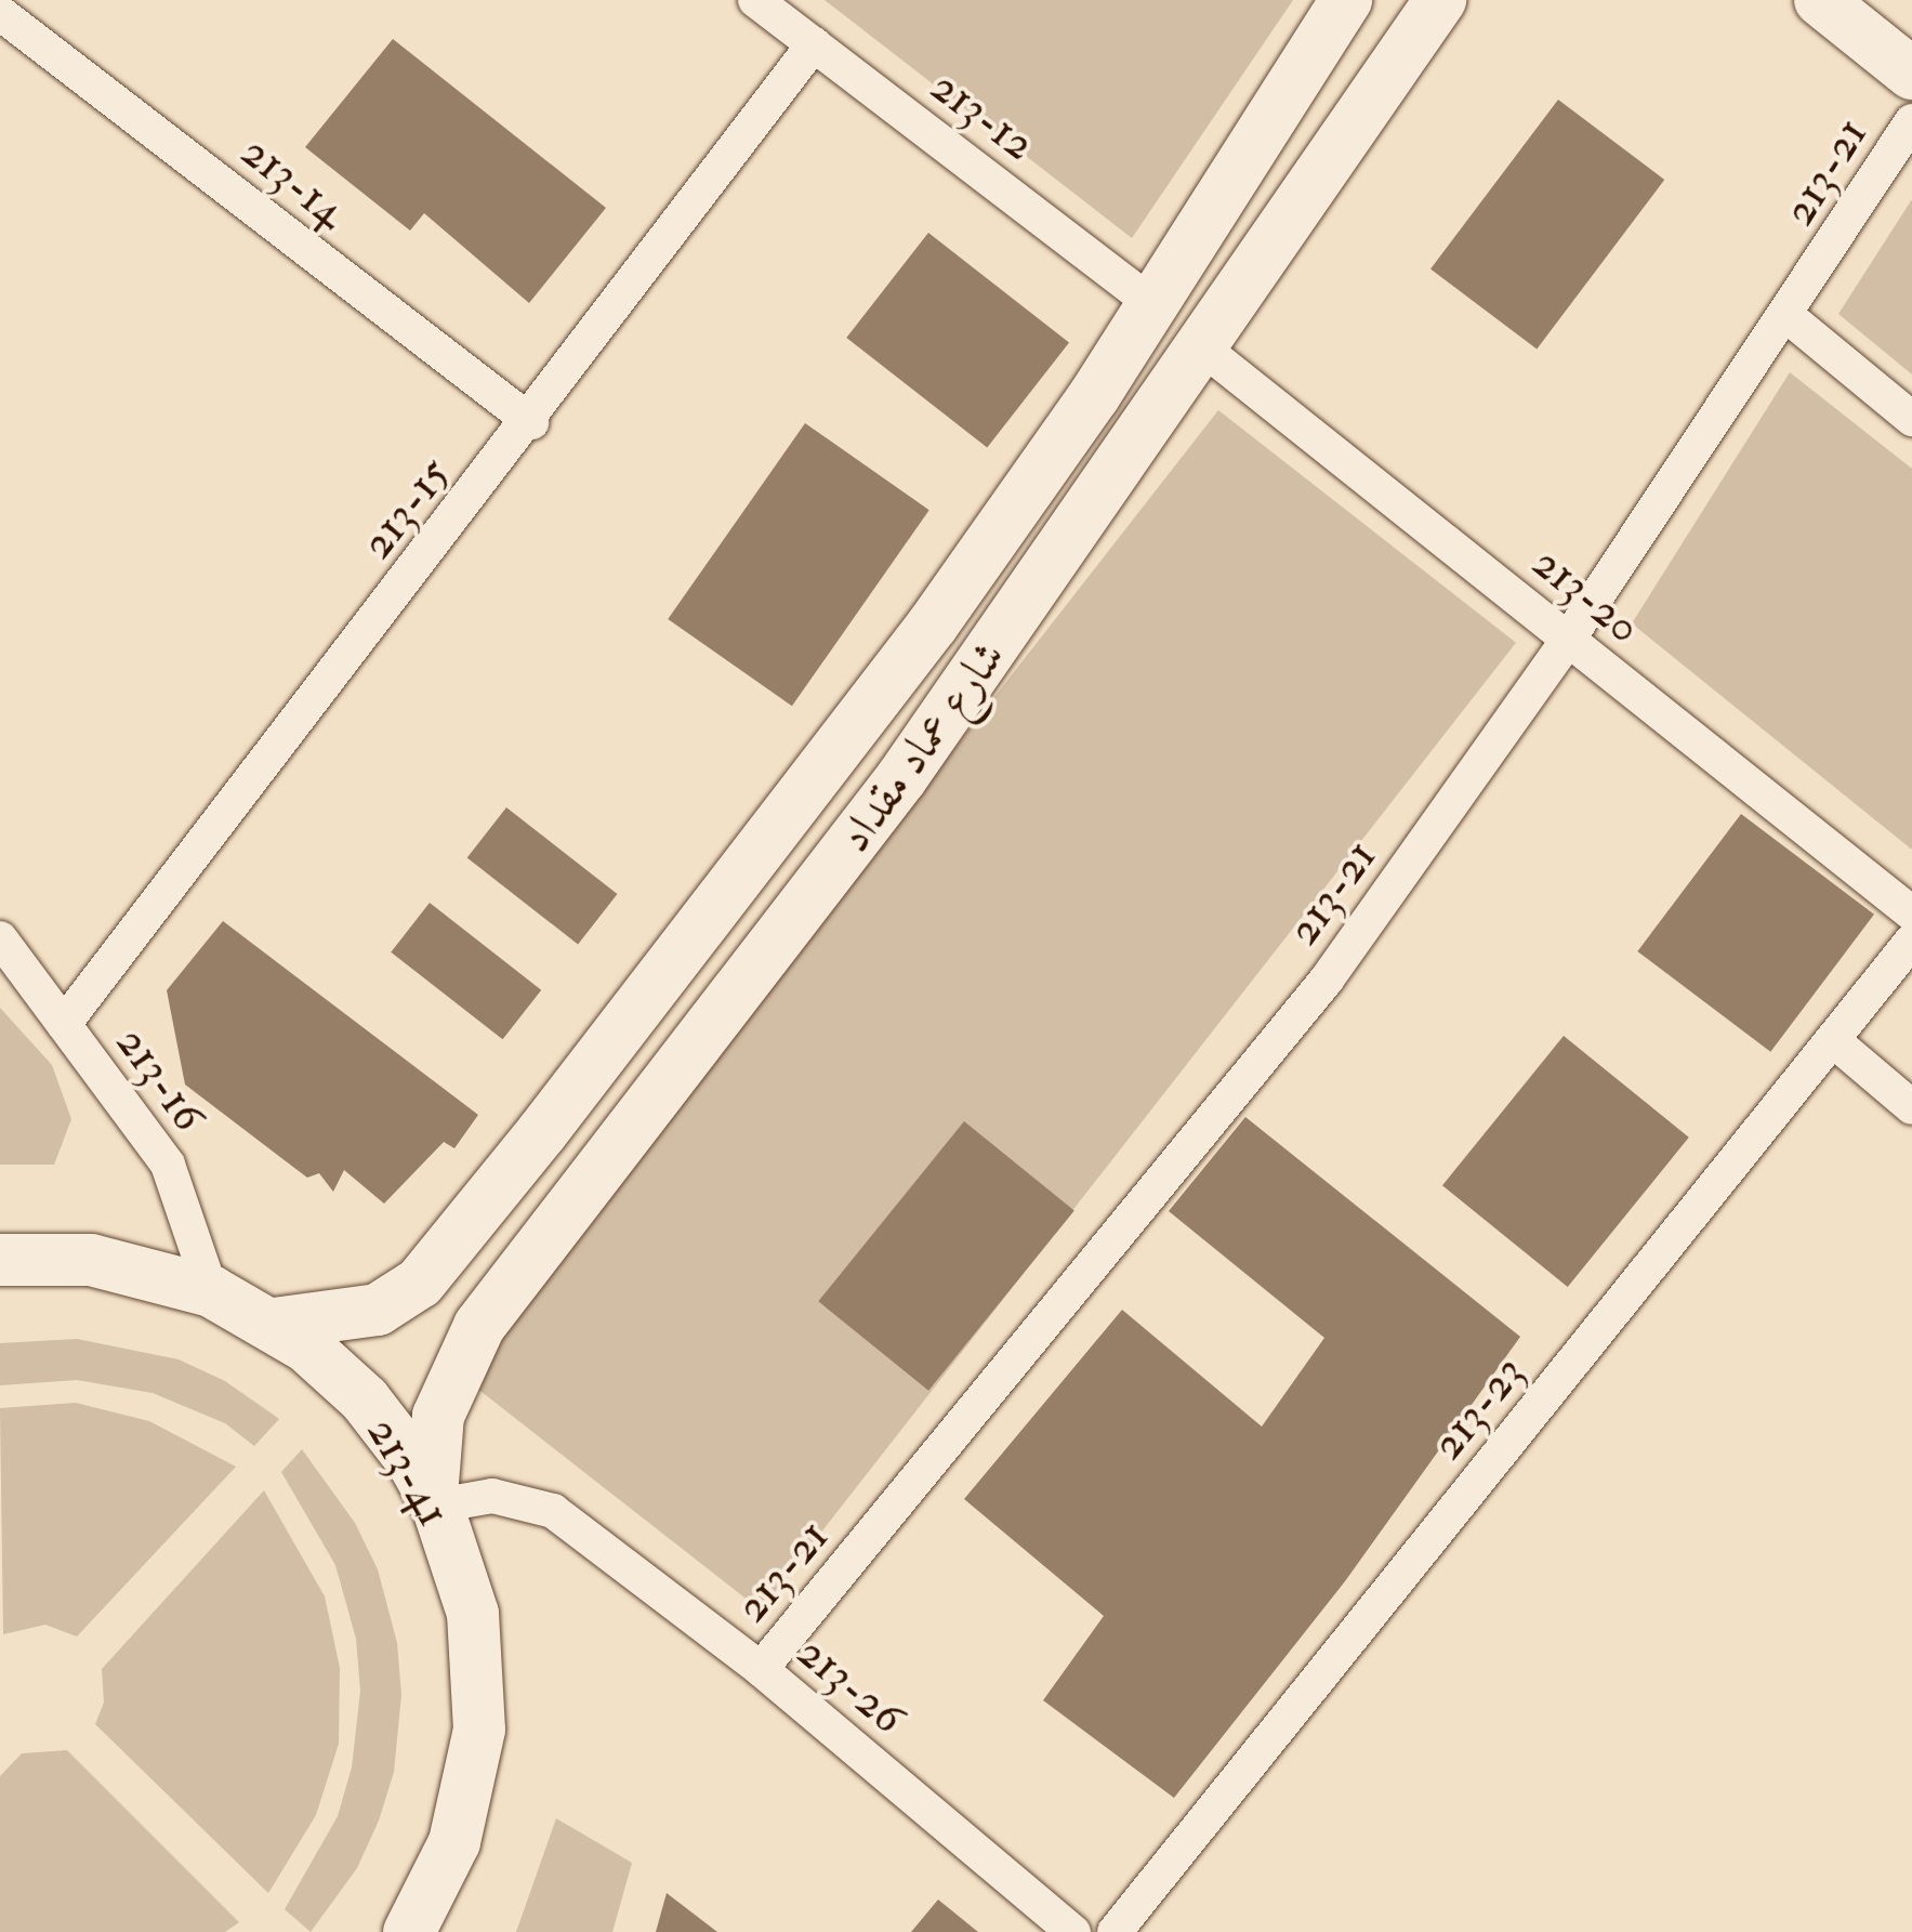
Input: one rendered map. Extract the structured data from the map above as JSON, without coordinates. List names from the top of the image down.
{
  "streets": {
    "street": [
      "213-12",
      "213-21",
      "213-14",
      "213-15",
      "213-20",
      "شارع عماد مقداد",
      "213-16",
      "213-23",
      "213-41",
      "213-26"
    ]
  },
  "crossings": [
    ["213-12", "213-15"],
    ["213-12", "شارع عماد مقداد"],
    ["213-21", "213-20"],
    ["213-21", "213-26"],
    ["213-14", "213-15"],
    ["213-15", "213-16"],
    ["213-20", "شارع عماد مقداد"],
    ["شارع عماد مقداد", "213-41"],
    ["شارع عماد مقداد", "213-26"],
    ["213-16", "213-41"],
    ["213-41", "213-26"]
  ]
}
